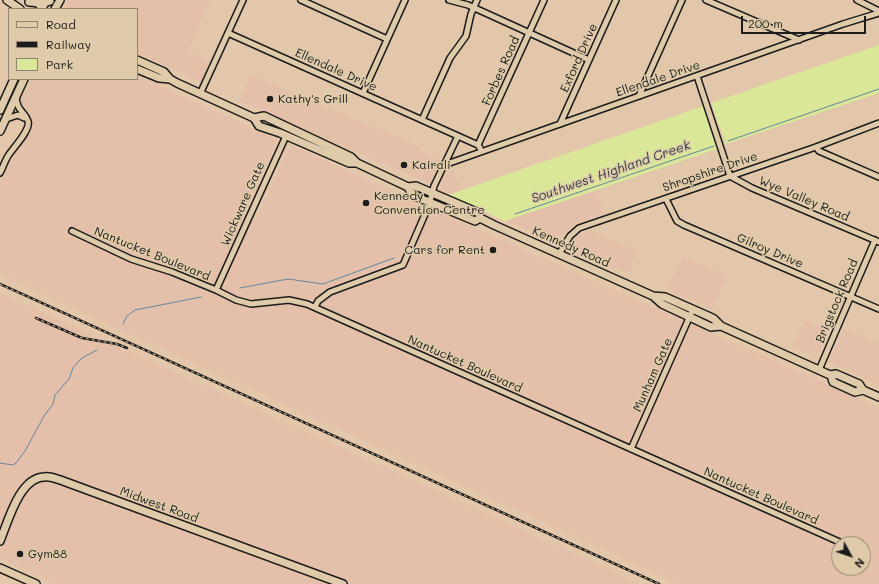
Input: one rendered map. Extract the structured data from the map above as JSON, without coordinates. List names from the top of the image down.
{
  "streets": {
    "main road": ["Wickware Gate", "Kennedy Road", "Midwest Road"],
    "street": [
      "Exford Drive",
      "Ellendale Drive",
      "Forbes Road",
      "Shropshire Drive",
      "Wye Valley Road",
      "Gilroy Drive",
      "Nantucket Boulevard",
      "Brigstock Road",
      "Munham Gate"
    ]
  },
  "crossings": [
    ["Exford Drive", "Ellendale Drive"],
    ["Ellendale Drive", "Forbes Road"],
    ["Shropshire Drive", "Wye Valley Road"],
    ["Shropshire Drive", "Kennedy Road"],
    ["Shropshire Drive", "Gilroy Drive"],
    ["Wye Valley Road", "Brigstock Road"],
    ["Wickware Gate", "Kennedy Road"],
    ["Wickware Gate", "Nantucket Boulevard"],
    ["Kennedy Road", "Brigstock Road"],
    ["Kennedy Road", "Munham Gate"],
    ["Gilroy Drive", "Brigstock Road"],
    ["Nantucket Boulevard", "Munham Gate"]
  ],
  "water": ["Southwest Highland Creek"],
  "places": [
    "Kathy's Grill",
    "Kairali",
    "Kennedy Convention Centre",
    "Cars for Rent",
    "Gym88"
  ],
  "legend": ["Road", "Railway", "Park"],
  "scale_bar": "200 m",
  "north": "bottom right"
}
